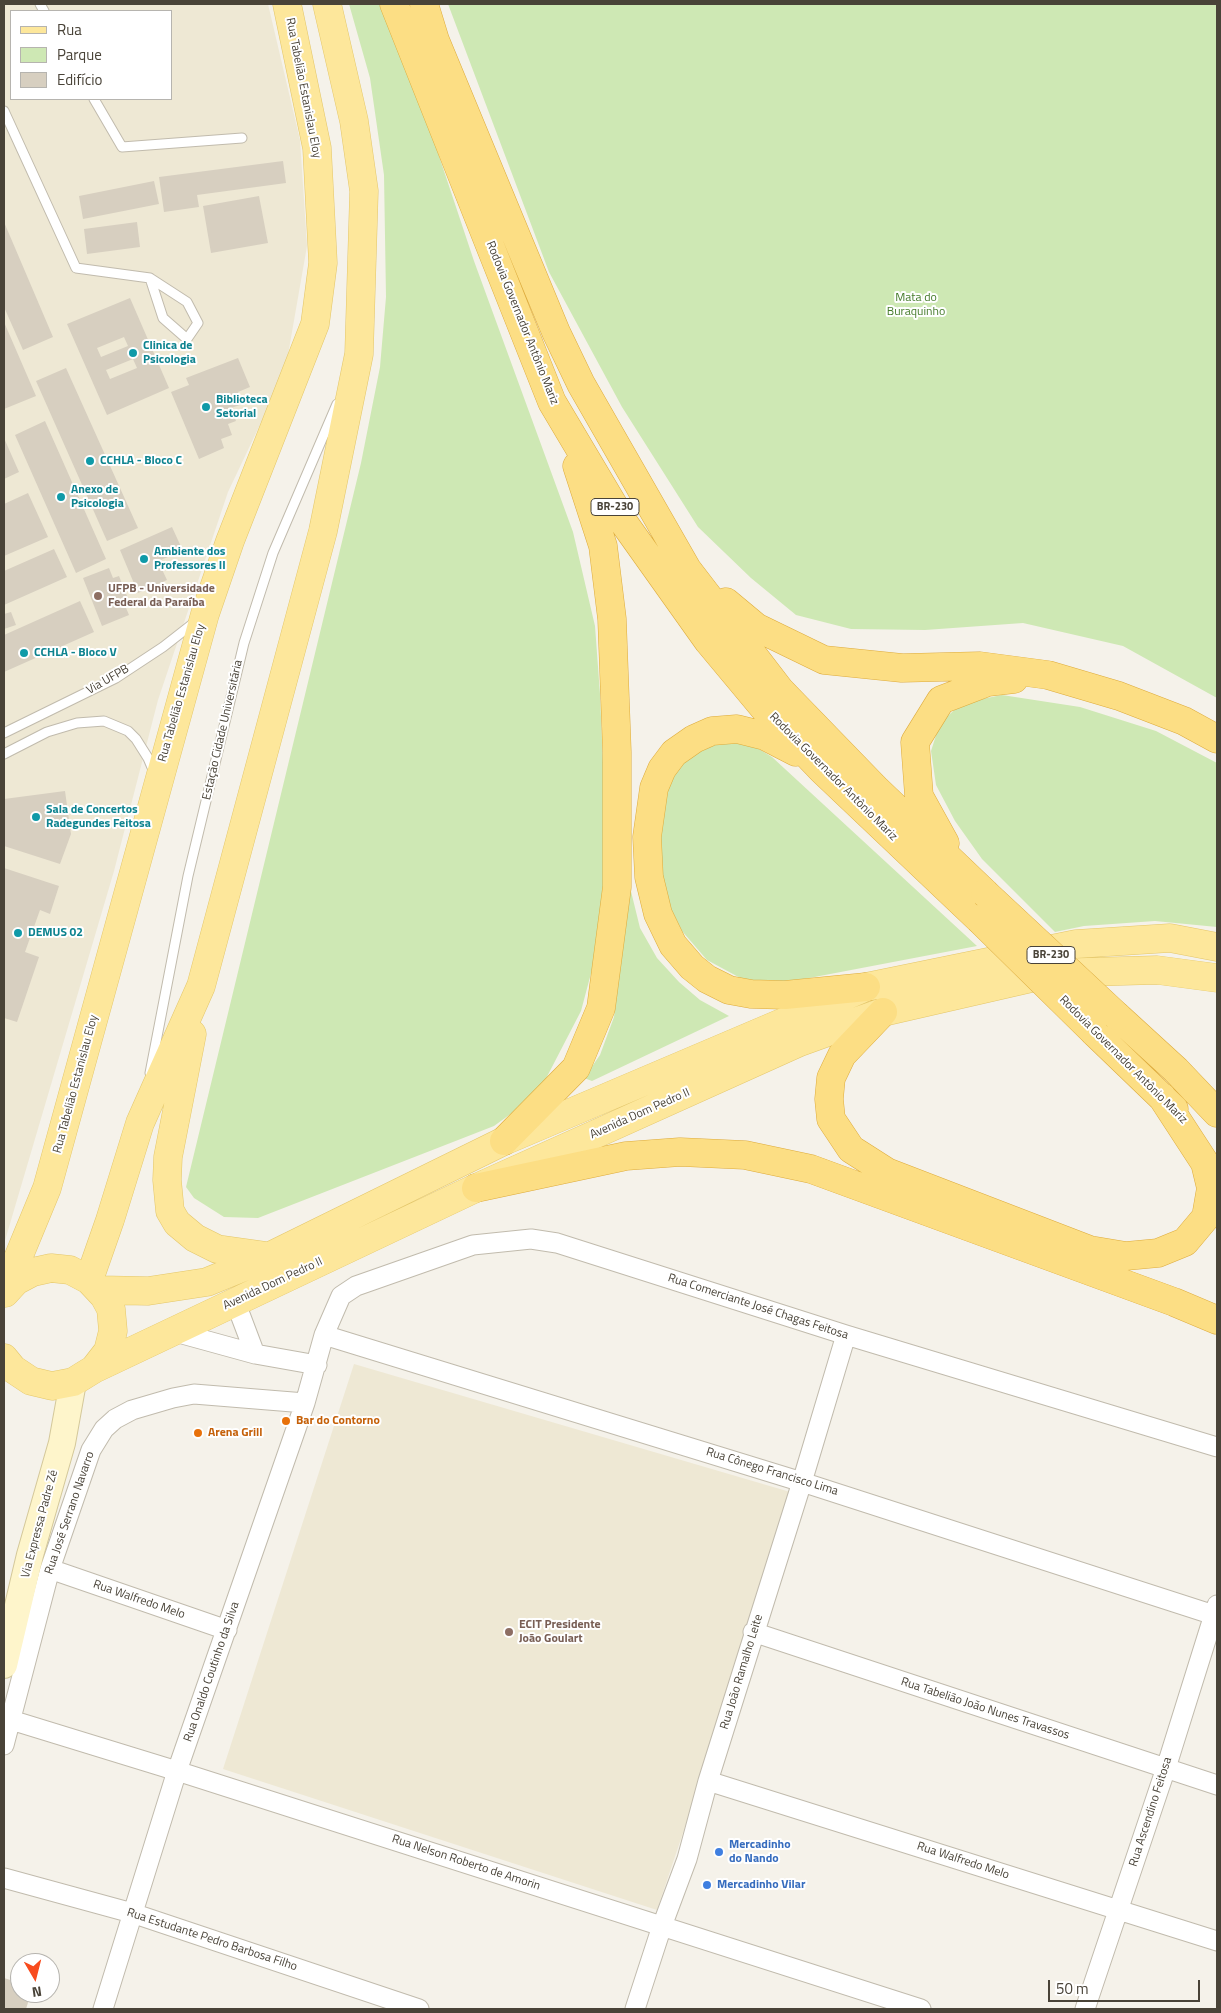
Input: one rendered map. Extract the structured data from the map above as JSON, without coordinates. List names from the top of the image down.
{
  "streets": {
    "highway": ["Rodovia Governador Antônio Mariz", "BR-230"],
    "main road": ["Rua Tabelião Estanislau Eloy", "Avenida Dom Pedro II", "Via Expressa Padre Zé"],
    "street": [
      "Rua Comerciante José Chagas Feitosa",
      "Rua Cônego Francisco Lima",
      "Rua José Serrano Navarro",
      "Rua Walfredo Melo",
      "Rua Onaldo Coutinho da Silva",
      "Rua João Ramalho Leite",
      "Rua Tabelião João Nunes Travassos",
      "Rua Ascendino Feitosa",
      "Rua Nelson Roberto de Amorin",
      "Rua Estudante Pedro Barbosa Filho"
    ],
    "lane": ["Via UFPB", "Estação Cidade Universitária"]
  },
  "crossings": [
    ["Rua Tabelião Estanislau Eloy", "Via UFPB"],
    ["Avenida Dom Pedro II", "Via Expressa Padre Zé"],
    ["Rua Comerciante José Chagas Feitosa", "Rua Cônego Francisco Lima"],
    ["Rua Comerciante José Chagas Feitosa", "Rua Onaldo Coutinho da Silva"],
    ["Rua Comerciante José Chagas Feitosa", "Rua João Ramalho Leite"],
    ["Rua Cônego Francisco Lima", "Rua Onaldo Coutinho da Silva"],
    ["Rua Cônego Francisco Lima", "Rua João Ramalho Leite"],
    ["Rua Cônego Francisco Lima", "Rua Ascendino Feitosa"],
    ["Rua José Serrano Navarro", "Rua Walfredo Melo"],
    ["Rua José Serrano Navarro", "Rua Onaldo Coutinho da Silva"],
    ["Rua José Serrano Navarro", "Rua Nelson Roberto de Amorin"],
    ["Rua Walfredo Melo", "Rua Onaldo Coutinho da Silva"],
    ["Rua Walfredo Melo", "Rua João Ramalho Leite"],
    ["Rua Walfredo Melo", "Rua Ascendino Feitosa"],
    ["Rua Onaldo Coutinho da Silva", "Rua Nelson Roberto de Amorin"],
    ["Rua Onaldo Coutinho da Silva", "Rua Estudante Pedro Barbosa Filho"],
    ["Rua João Ramalho Leite", "Rua Tabelião João Nunes Travassos"],
    ["Rua João Ramalho Leite", "Rua Nelson Roberto de Amorin"],
    ["Rua Tabelião João Nunes Travassos", "Rua Ascendino Feitosa"]
  ],
  "parks": ["Mata do Buraquinho"],
  "places": [
    "Clinica de Psicologia",
    "Biblioteca Setorial",
    "CCHLA - Bloco C",
    "Anexo de Psicologia",
    "Ambiente dos Professores II",
    "UFPB - Universidade Federal da Paraíba",
    "CCHLA - Bloco V",
    "Sala de Concertos Radegundes Feitosa",
    "DEMUS 02",
    "Bar do Contorno",
    "Arena Grill",
    "ECIT Presidente João Goulart",
    "Mercadinho do Nando",
    "Mercadinho Vilar"
  ],
  "legend": ["Rua", "Parque", "Edifício"],
  "scale_bar": "50 m",
  "north": "bottom"
}
